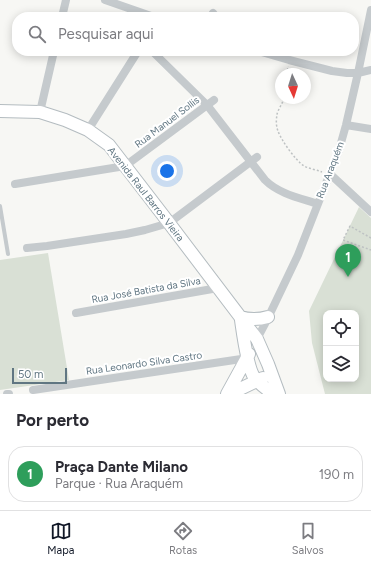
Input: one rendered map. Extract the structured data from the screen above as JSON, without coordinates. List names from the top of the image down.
{
  "streets": {
    "street": [
      "Rua Manuel Sollis",
      "Rua Araquém",
      "Avenida Raul Barros Vieira",
      "Rua José Batista da Silva",
      "Rua Leonardo Silva Castro"
    ]
  },
  "crossings": [
    ["Rua Manuel Sollis", "Avenida Raul Barros Vieira"],
    ["Rua Araquém", "Avenida Raul Barros Vieira"],
    ["Rua Araquém", "Rua Leonardo Silva Castro"],
    ["Avenida Raul Barros Vieira", "Rua José Batista da Silva"],
    ["Avenida Raul Barros Vieira", "Rua Leonardo Silva Castro"]
  ],
  "scale_bar": "50 m",
  "north": "bottom",
  "page": {
    "search": "Pesquisar aqui",
    "pins": "1",
    "scale": "50 m",
    "heading": "Por perto",
    "list": [
      {
        "mark": "1",
        "name": "Praça Dante Milano",
        "note": "Parque · Rua Araquém",
        "value": "190 m"
      }
    ],
    "nav": ["Mapa", "Rotas", "Salvos"]
  }
}
